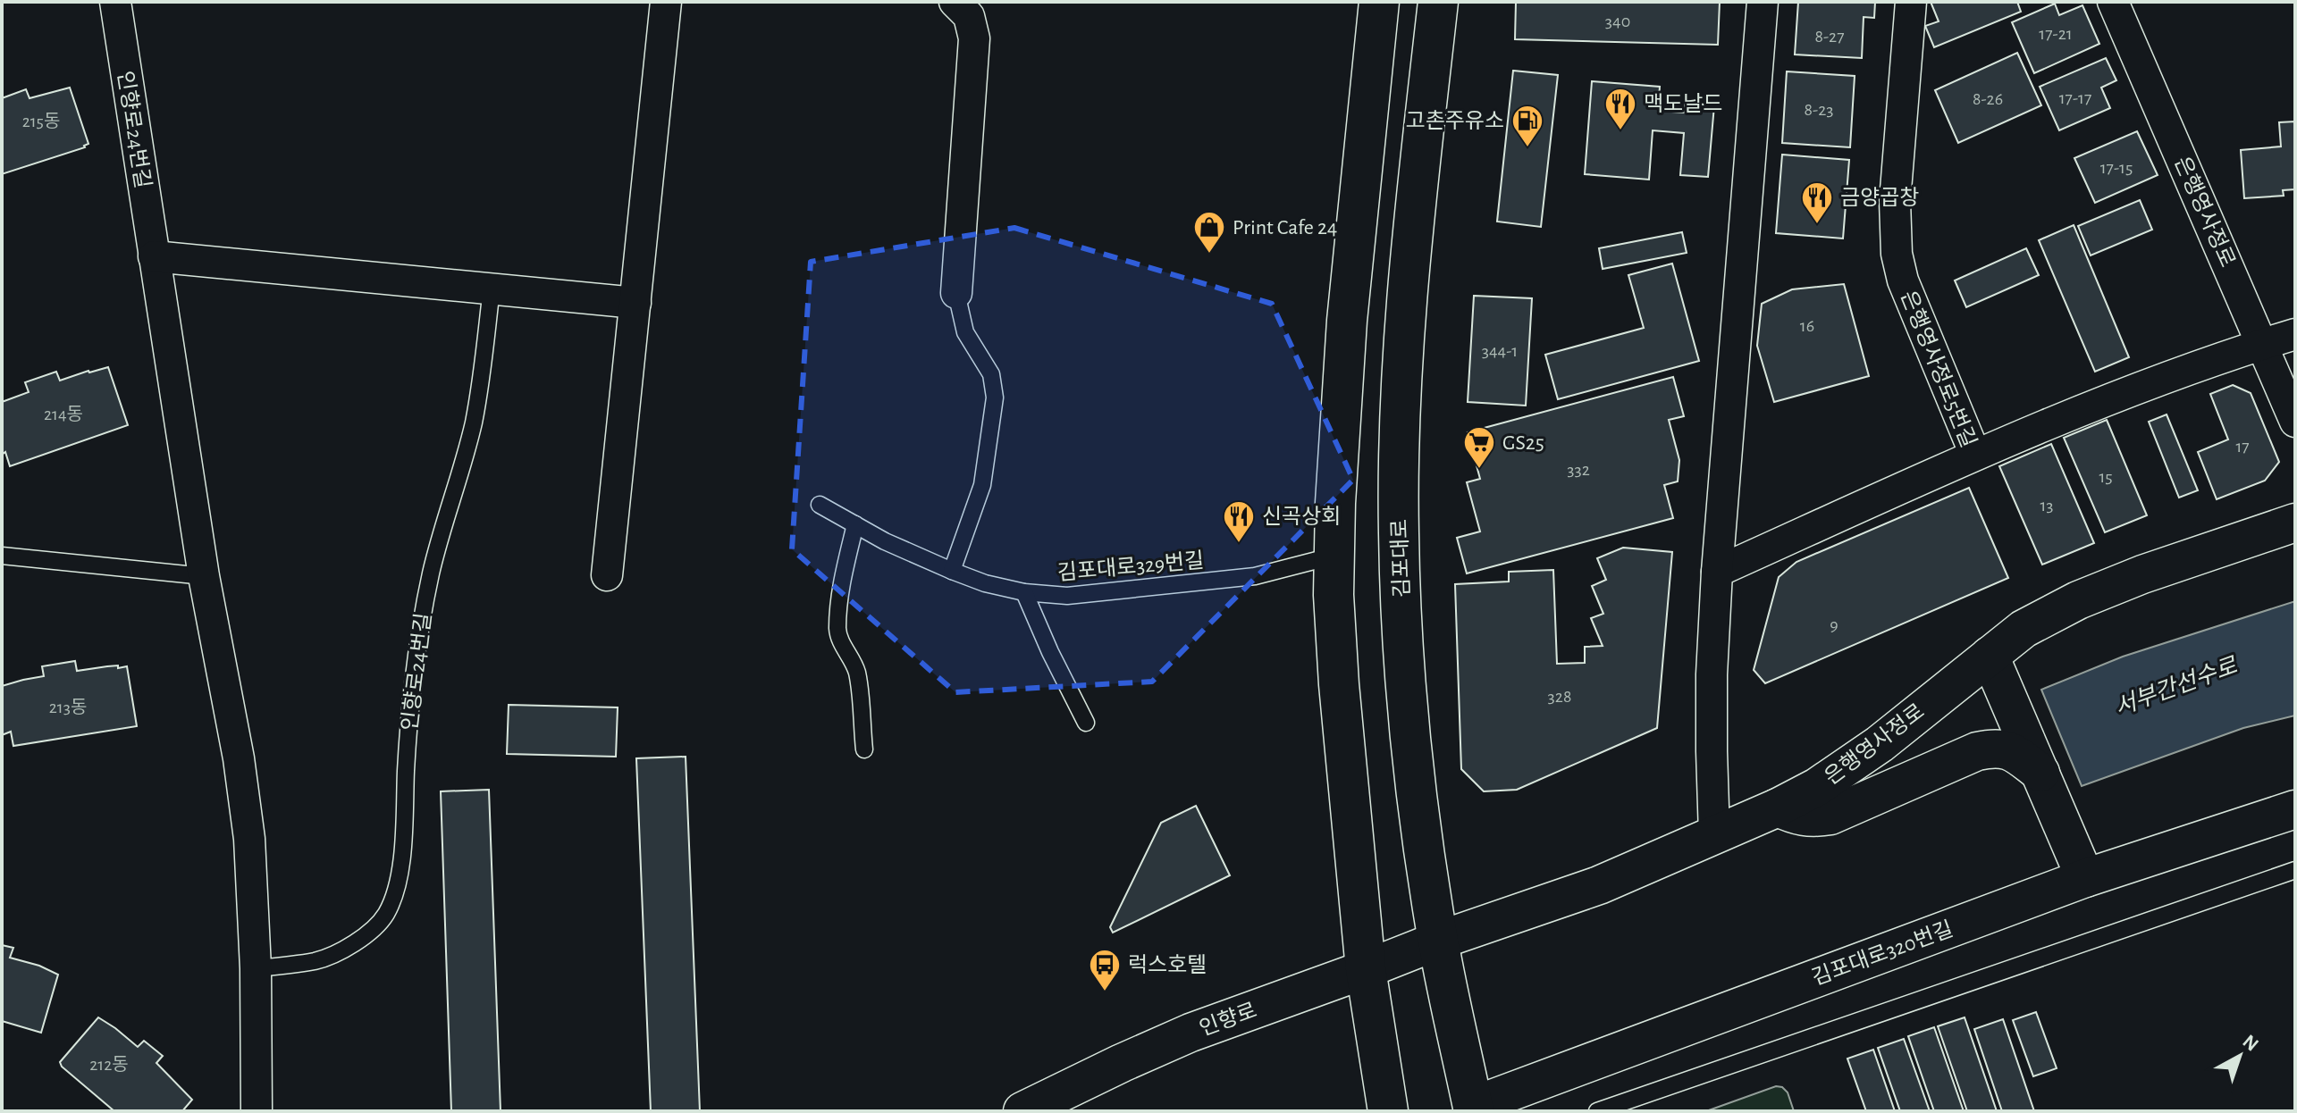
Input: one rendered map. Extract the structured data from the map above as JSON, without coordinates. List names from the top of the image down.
{
  "streets": {
    "main road": ["김포대로"],
    "street": [
      "인향로24번길",
      "은행영사정로",
      "은행영사정로5번길",
      "김포대로320번길",
      "인향로"
    ],
    "lane": ["김포대로329번길"]
  },
  "crossings": [
    ["은행영사정로", "김포대로"],
    ["은행영사정로", "인향로"],
    ["김포대로", "김포대로320번길"],
    ["김포대로", "인향로"]
  ],
  "water": ["서부간선수로"],
  "places": {
    "restaurant": ["맥도날드", "금양곱창", "신곡상회"],
    "fuel station": ["고촌주유소"],
    "shop": ["Print Cafe 24"],
    "supermarket": ["GS25"],
    "bus stop": ["럭스호텔"]
  },
  "house_numbers": [
    "340",
    "17-21",
    "8-27",
    "17-17",
    "8-26",
    "8-23",
    "215동",
    "17-15",
    "16",
    "344-1",
    "214동",
    "17",
    "332",
    "15",
    "13",
    "9",
    "328",
    "213동",
    "212동"
  ],
  "north": "top right"
}
